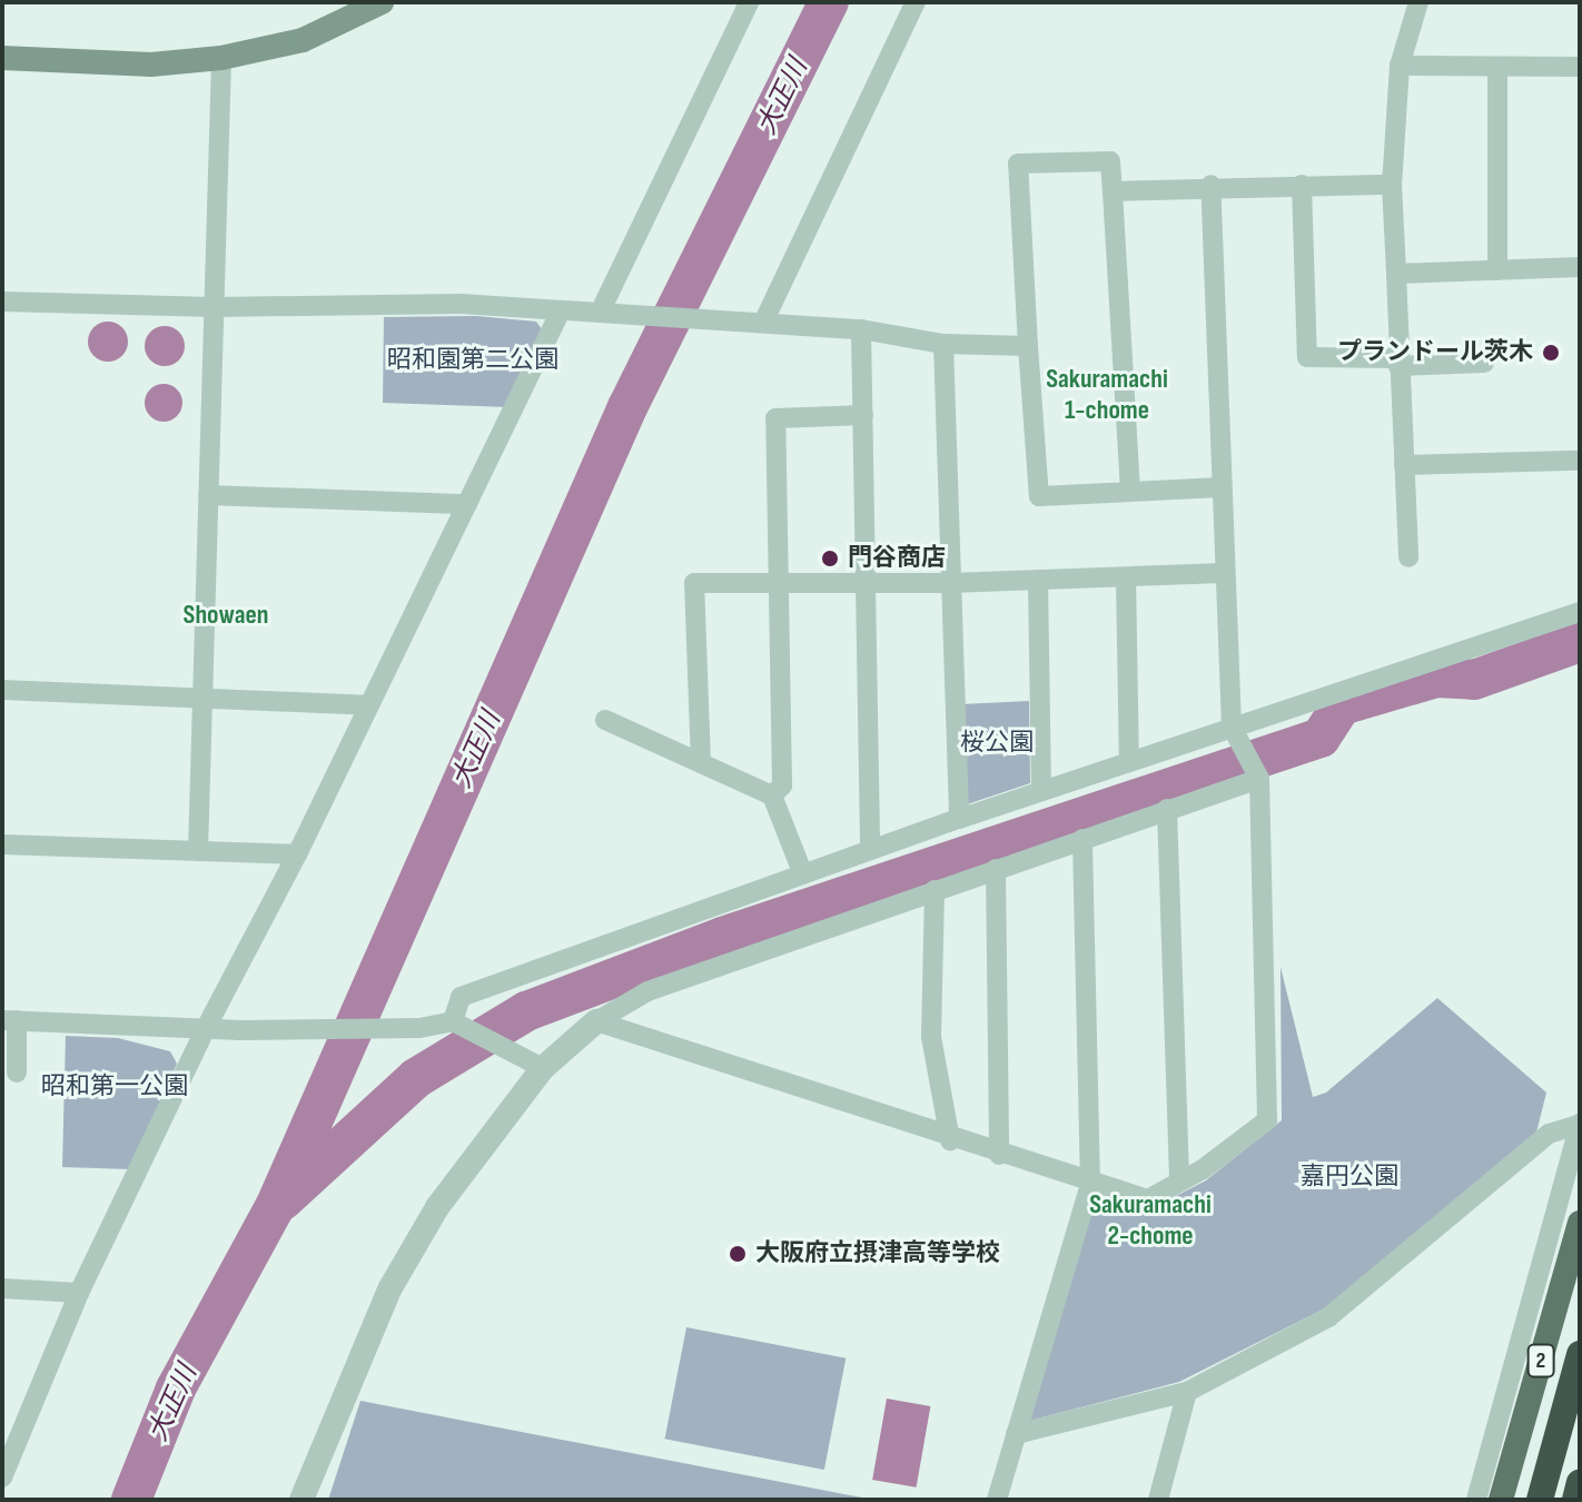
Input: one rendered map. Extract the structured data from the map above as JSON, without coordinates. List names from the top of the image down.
{
  "streets": {
    "main road": ["2"]
  },
  "districts": ["Sakuramachi 1-chome", "Showaen", "Sakuramachi 2-chome"],
  "water": ["大正川"],
  "parks": [
    "昭和園第二公園",
    "桜公園",
    "昭和第一公園",
    "嘉円公園"
  ],
  "places": ["プランドール茨木", "門谷商店", "大阪府立摂津高等学校"]
}
